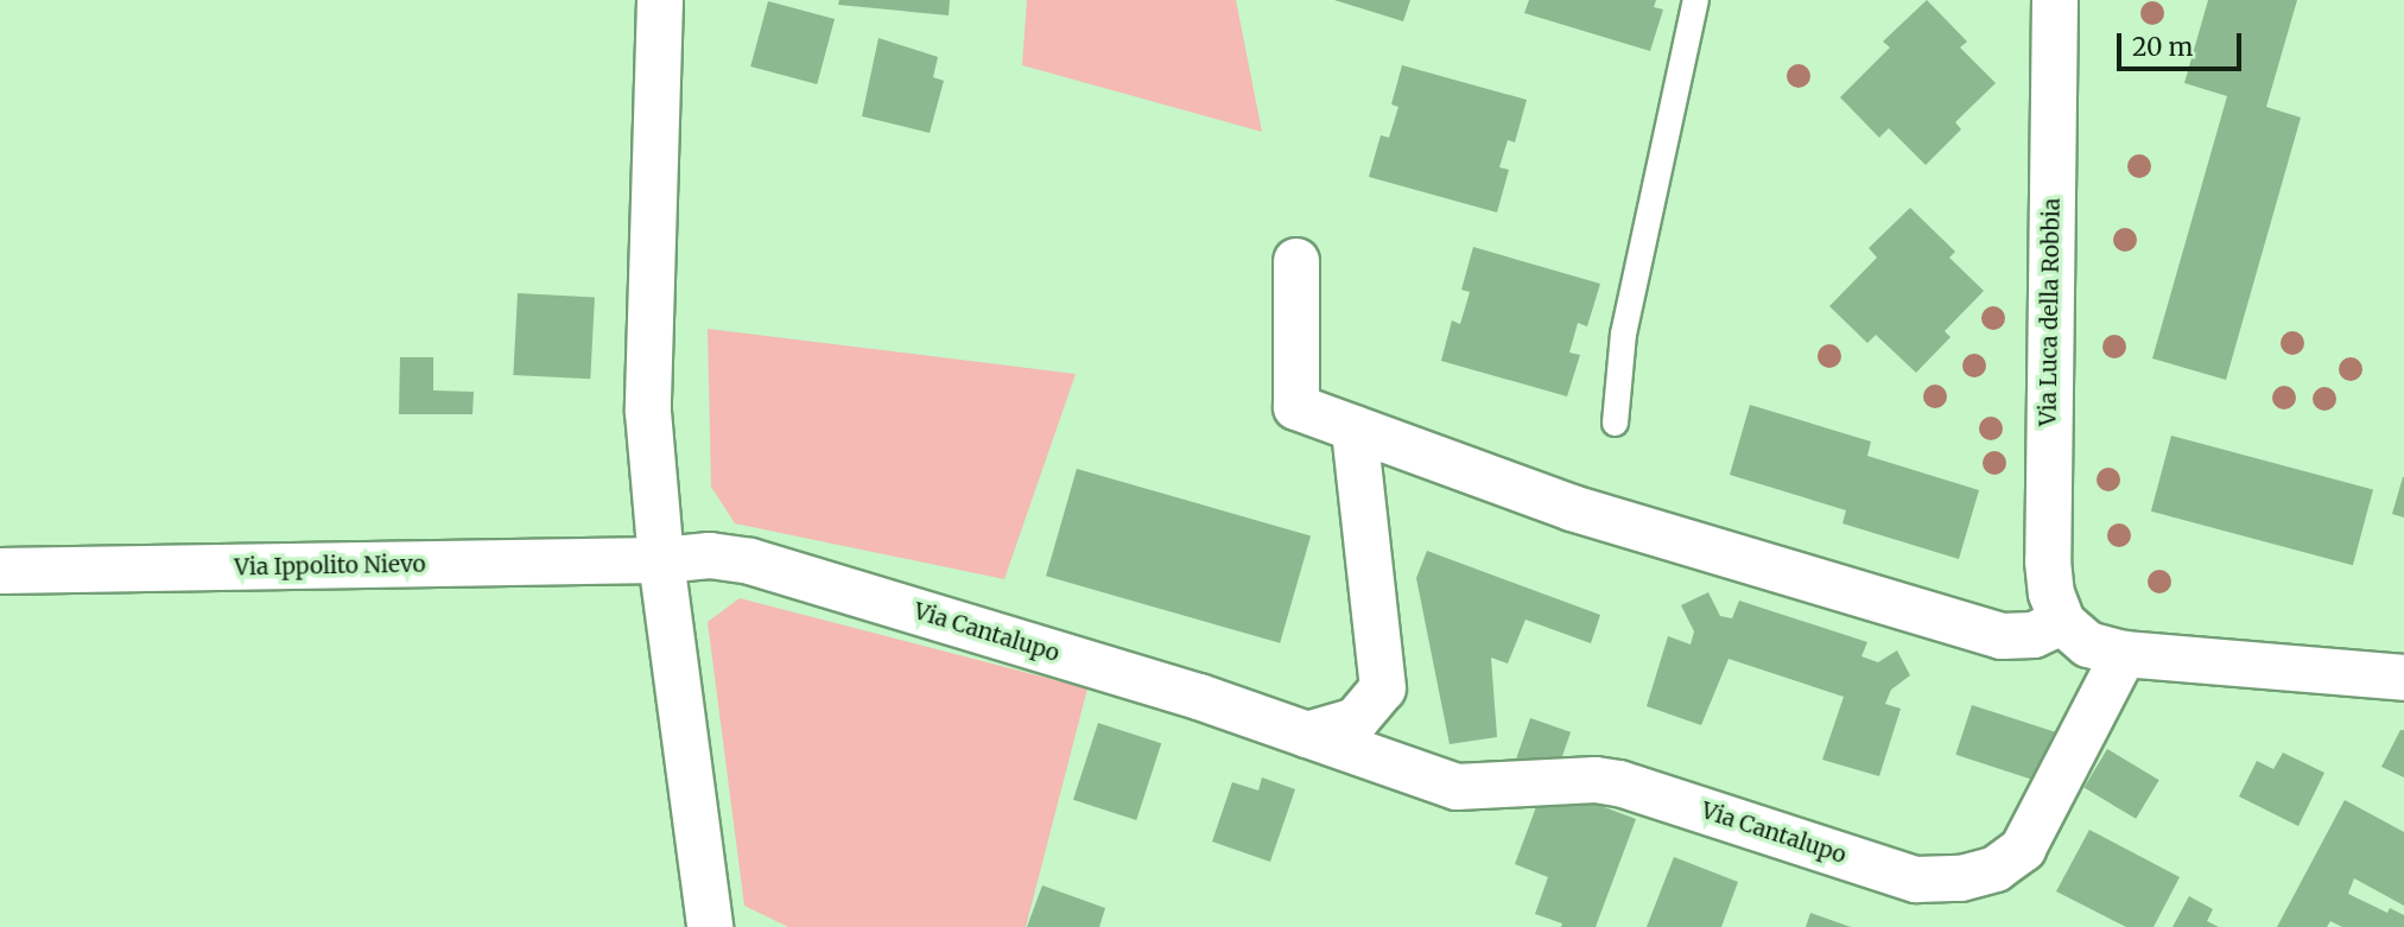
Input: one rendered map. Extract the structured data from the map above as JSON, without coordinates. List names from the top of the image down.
{
  "streets": {
    "street": ["Via Luca della Robbia", "Via Ippolito Nievo", "Via Cantalupo"]
  },
  "crossings": [
    ["Via Ippolito Nievo", "Via Cantalupo"]
  ],
  "scale_bar": "20 m"
}
